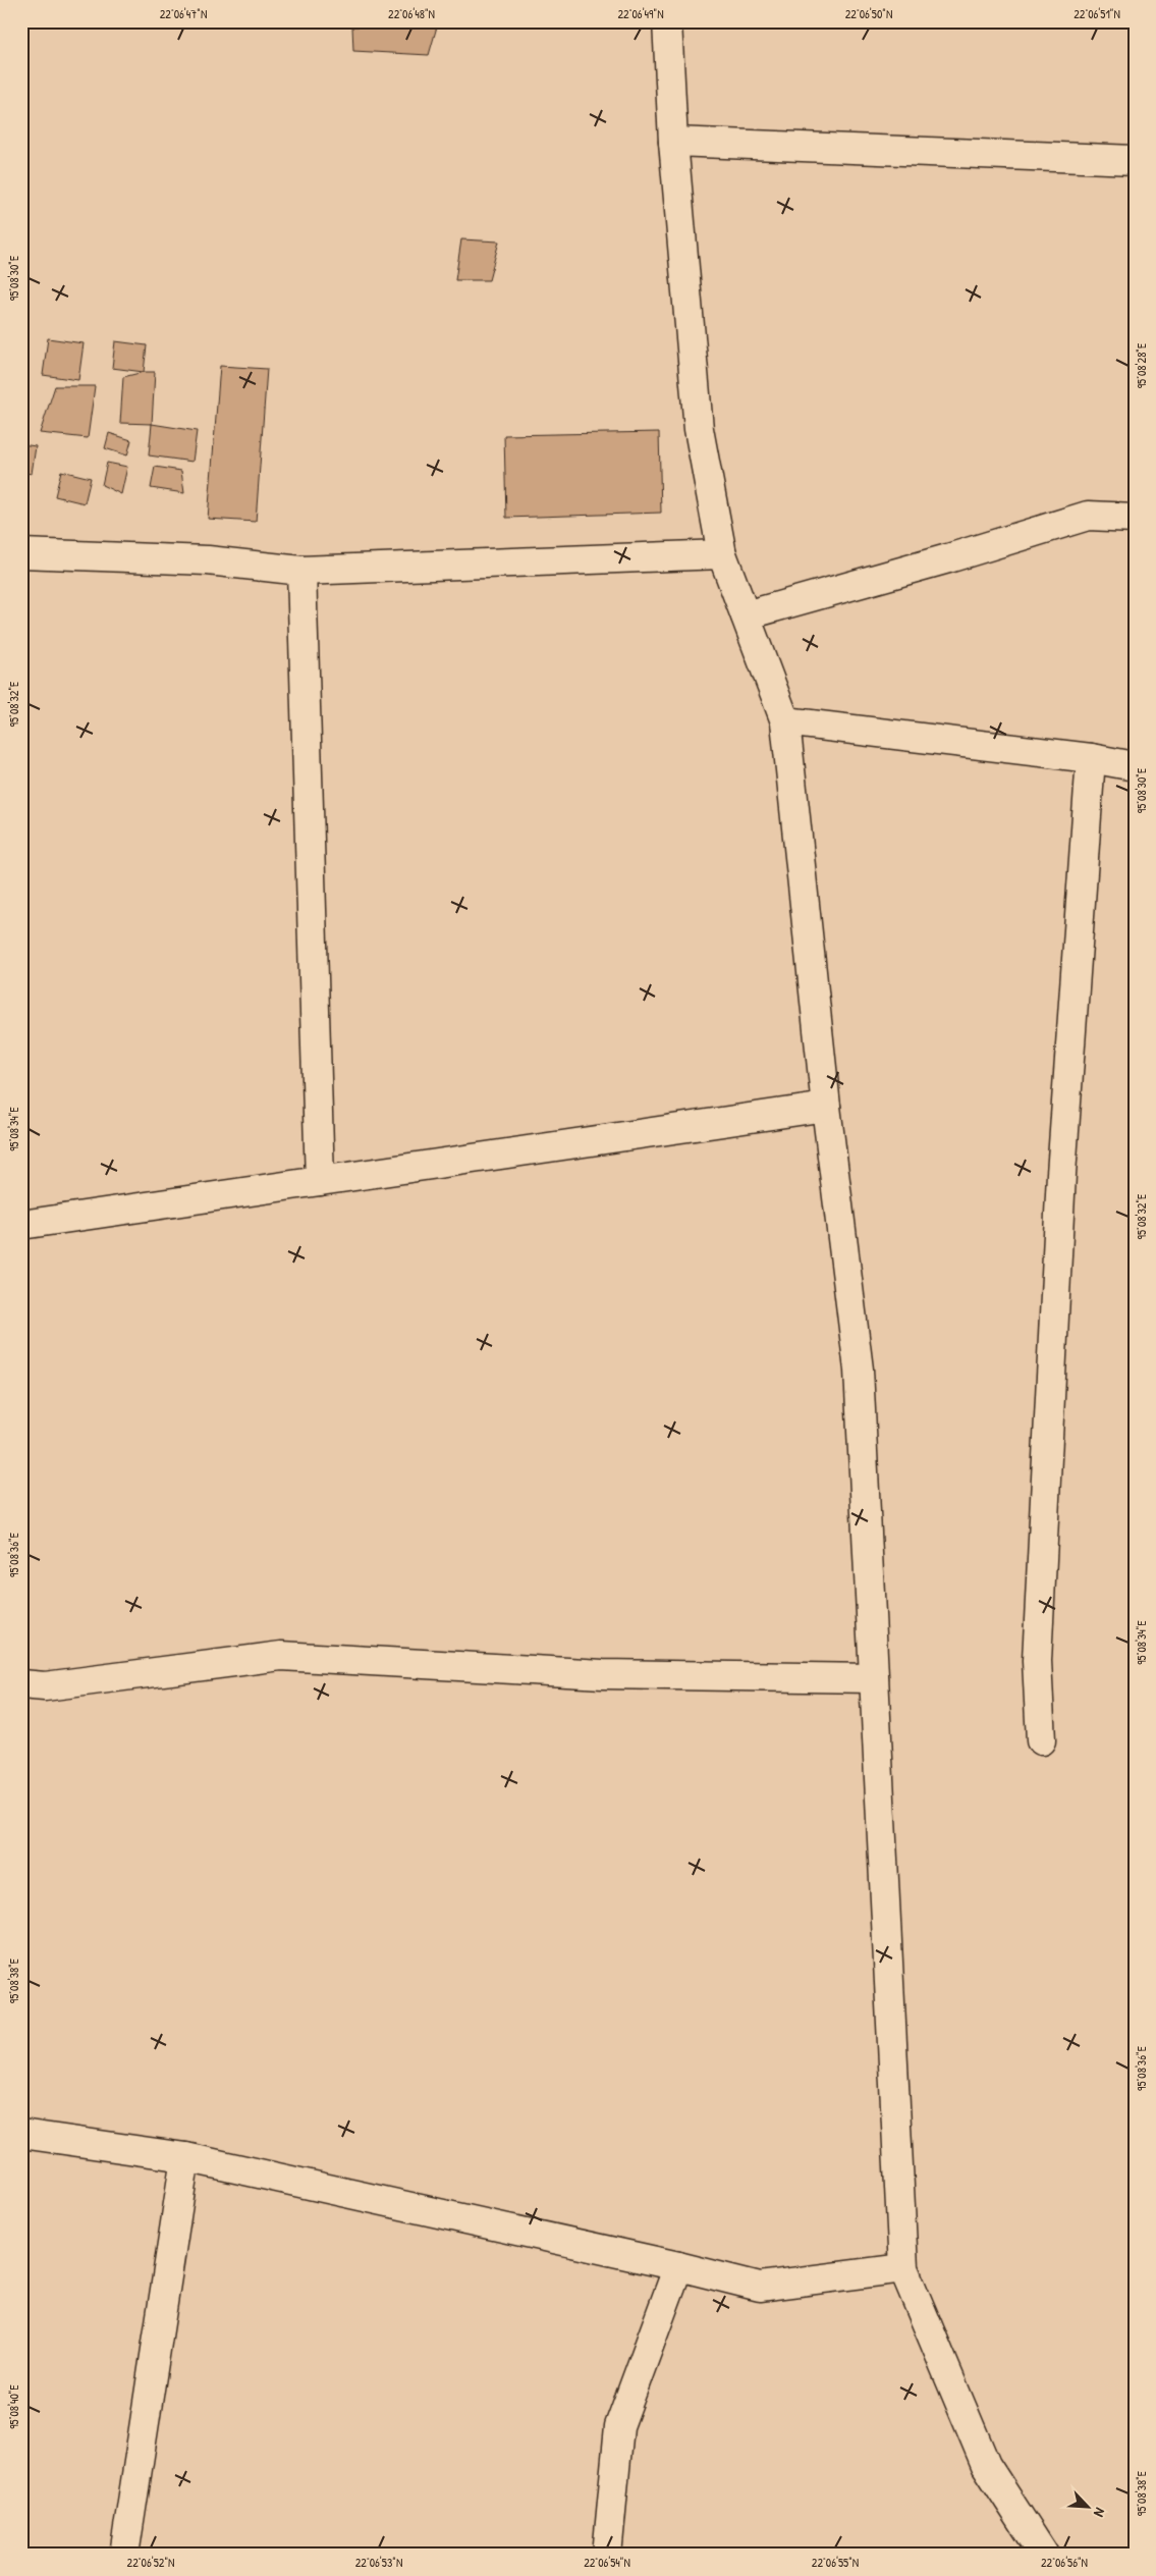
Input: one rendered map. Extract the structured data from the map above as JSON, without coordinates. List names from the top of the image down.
{
  "north": "bottom right",
  "coordinates": [
    "22°06'47\"N",
    "22°06'48\"N",
    "22°06'49\"N",
    "22°06'50\"N",
    "22°06'51\"N",
    "95°08'30\"E",
    "95°08'28\"E",
    "95°08'32\"E",
    "95°08'34\"E",
    "95°08'36\"E",
    "95°08'38\"E",
    "95°08'40\"E",
    "22°06'52\"N",
    "22°06'53\"N",
    "22°06'54\"N",
    "22°06'55\"N",
    "22°06'56\"N"
  ]
}
